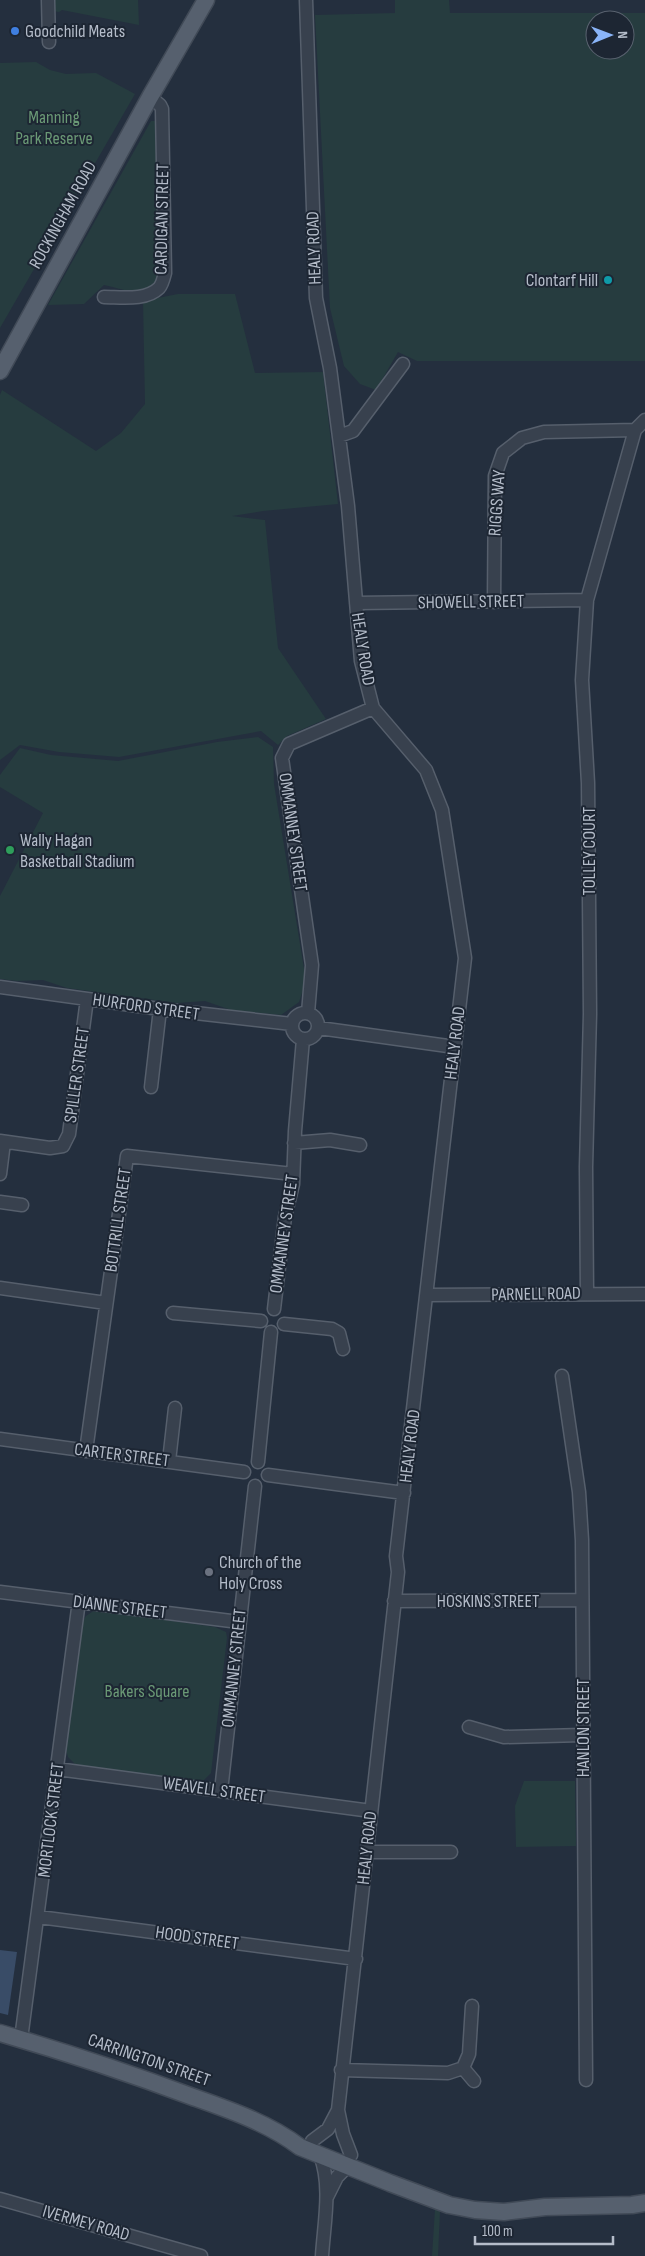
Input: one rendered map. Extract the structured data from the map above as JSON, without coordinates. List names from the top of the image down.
{
  "streets": {
    "main road": ["ROCKINGHAM ROAD", "CARRINGTON STREET"],
    "street": [
      "CARDIGAN STREET",
      "HEALY ROAD",
      "RIGGS WAY",
      "SHOWELL STREET",
      "OMMANNEY STREET",
      "TOLLEY COURT",
      "HURFORD STREET",
      "SPILLER STREET",
      "BOTTRILL STREET",
      "PARNELL ROAD",
      "CARTER STREET",
      "HOSKINS STREET",
      "DIANNE STREET",
      "HANLON STREET",
      "WEAVELL STREET",
      "MORTLOCK STREET",
      "HOOD STREET",
      "IVERMEY ROAD"
    ]
  },
  "crossings": [
    ["ROCKINGHAM ROAD", "CARDIGAN STREET"],
    ["HEALY ROAD", "SHOWELL STREET"],
    ["HEALY ROAD", "OMMANNEY STREET"],
    ["HEALY ROAD", "PARNELL ROAD"],
    ["HEALY ROAD", "HOSKINS STREET"],
    ["HEALY ROAD", "WEAVELL STREET"],
    ["HEALY ROAD", "HOOD STREET"],
    ["HEALY ROAD", "CARRINGTON STREET"],
    ["RIGGS WAY", "SHOWELL STREET"],
    ["RIGGS WAY", "TOLLEY COURT"],
    ["SHOWELL STREET", "TOLLEY COURT"],
    ["OMMANNEY STREET", "HURFORD STREET"],
    ["OMMANNEY STREET", "BOTTRILL STREET"],
    ["OMMANNEY STREET", "CARTER STREET"],
    ["OMMANNEY STREET", "DIANNE STREET"],
    ["OMMANNEY STREET", "WEAVELL STREET"],
    ["TOLLEY COURT", "PARNELL ROAD"],
    ["HURFORD STREET", "SPILLER STREET"],
    ["BOTTRILL STREET", "CARTER STREET"],
    ["HOSKINS STREET", "HANLON STREET"],
    ["DIANNE STREET", "MORTLOCK STREET"],
    ["WEAVELL STREET", "MORTLOCK STREET"],
    ["MORTLOCK STREET", "HOOD STREET"],
    ["MORTLOCK STREET", "CARRINGTON STREET"]
  ],
  "parks": ["Manning Park Reserve", "Bakers Square"],
  "places": [
    "Goodchild Meats",
    "Clontarf Hill",
    "Wally Hagan Basketball Stadium",
    "Church of the Holy Cross"
  ],
  "scale_bar": "100 m",
  "north": "right"
}
